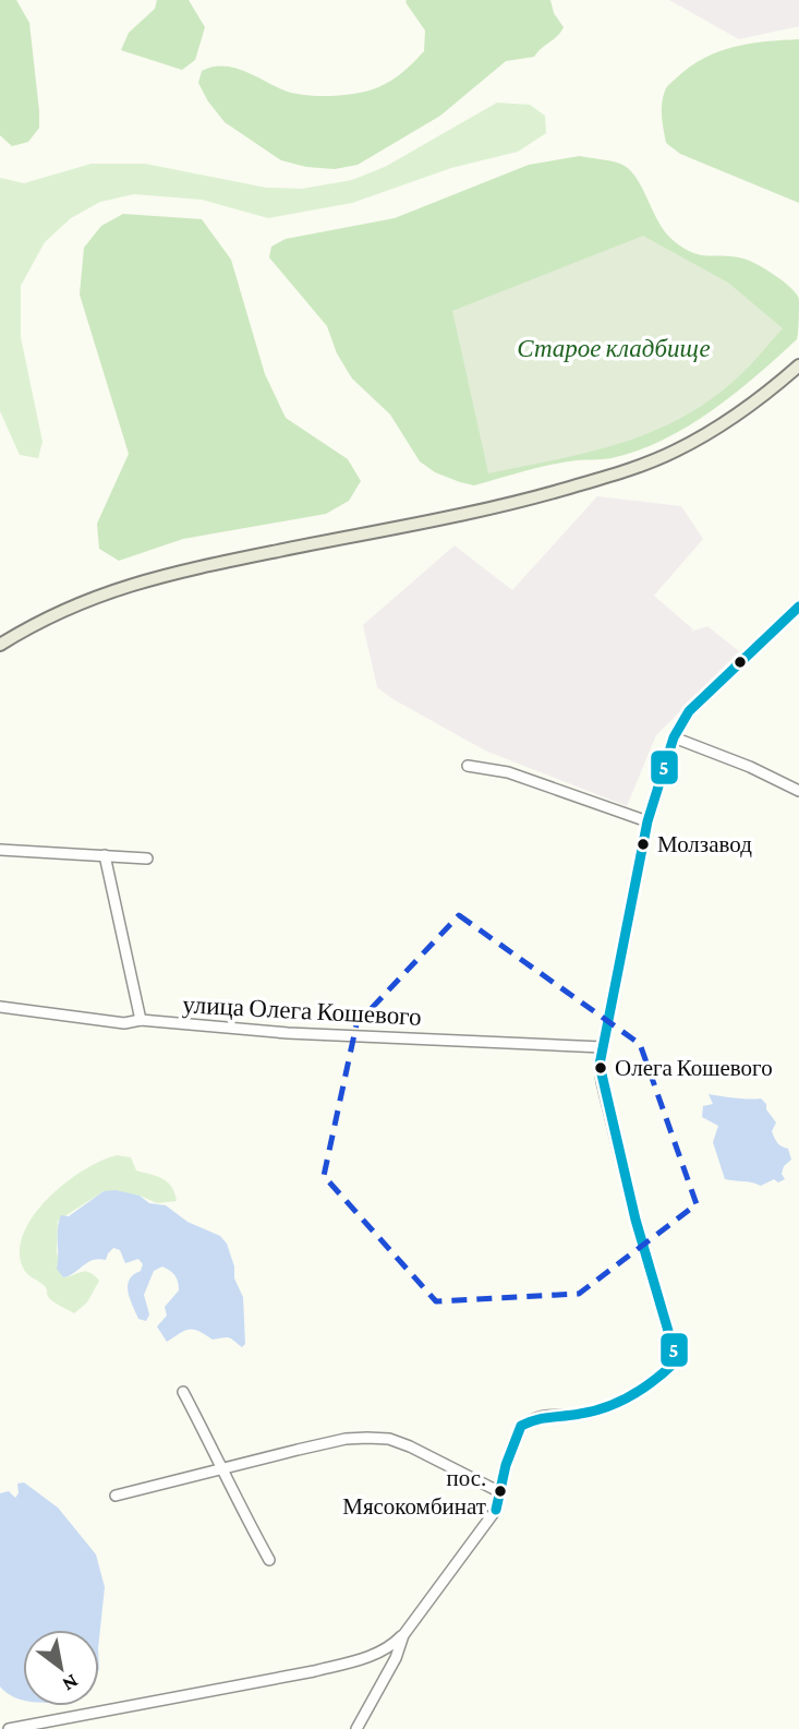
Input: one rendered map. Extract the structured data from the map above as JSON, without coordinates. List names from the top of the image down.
{
  "streets": {
    "street": ["улица Олега Кошевого"]
  },
  "parks": ["Старое кладбище"],
  "places": ["Молзавод", "Олега Кошевого", "пос. Мясокомбинат"],
  "lines": ["transit line 5"],
  "north": "bottom right"
}
